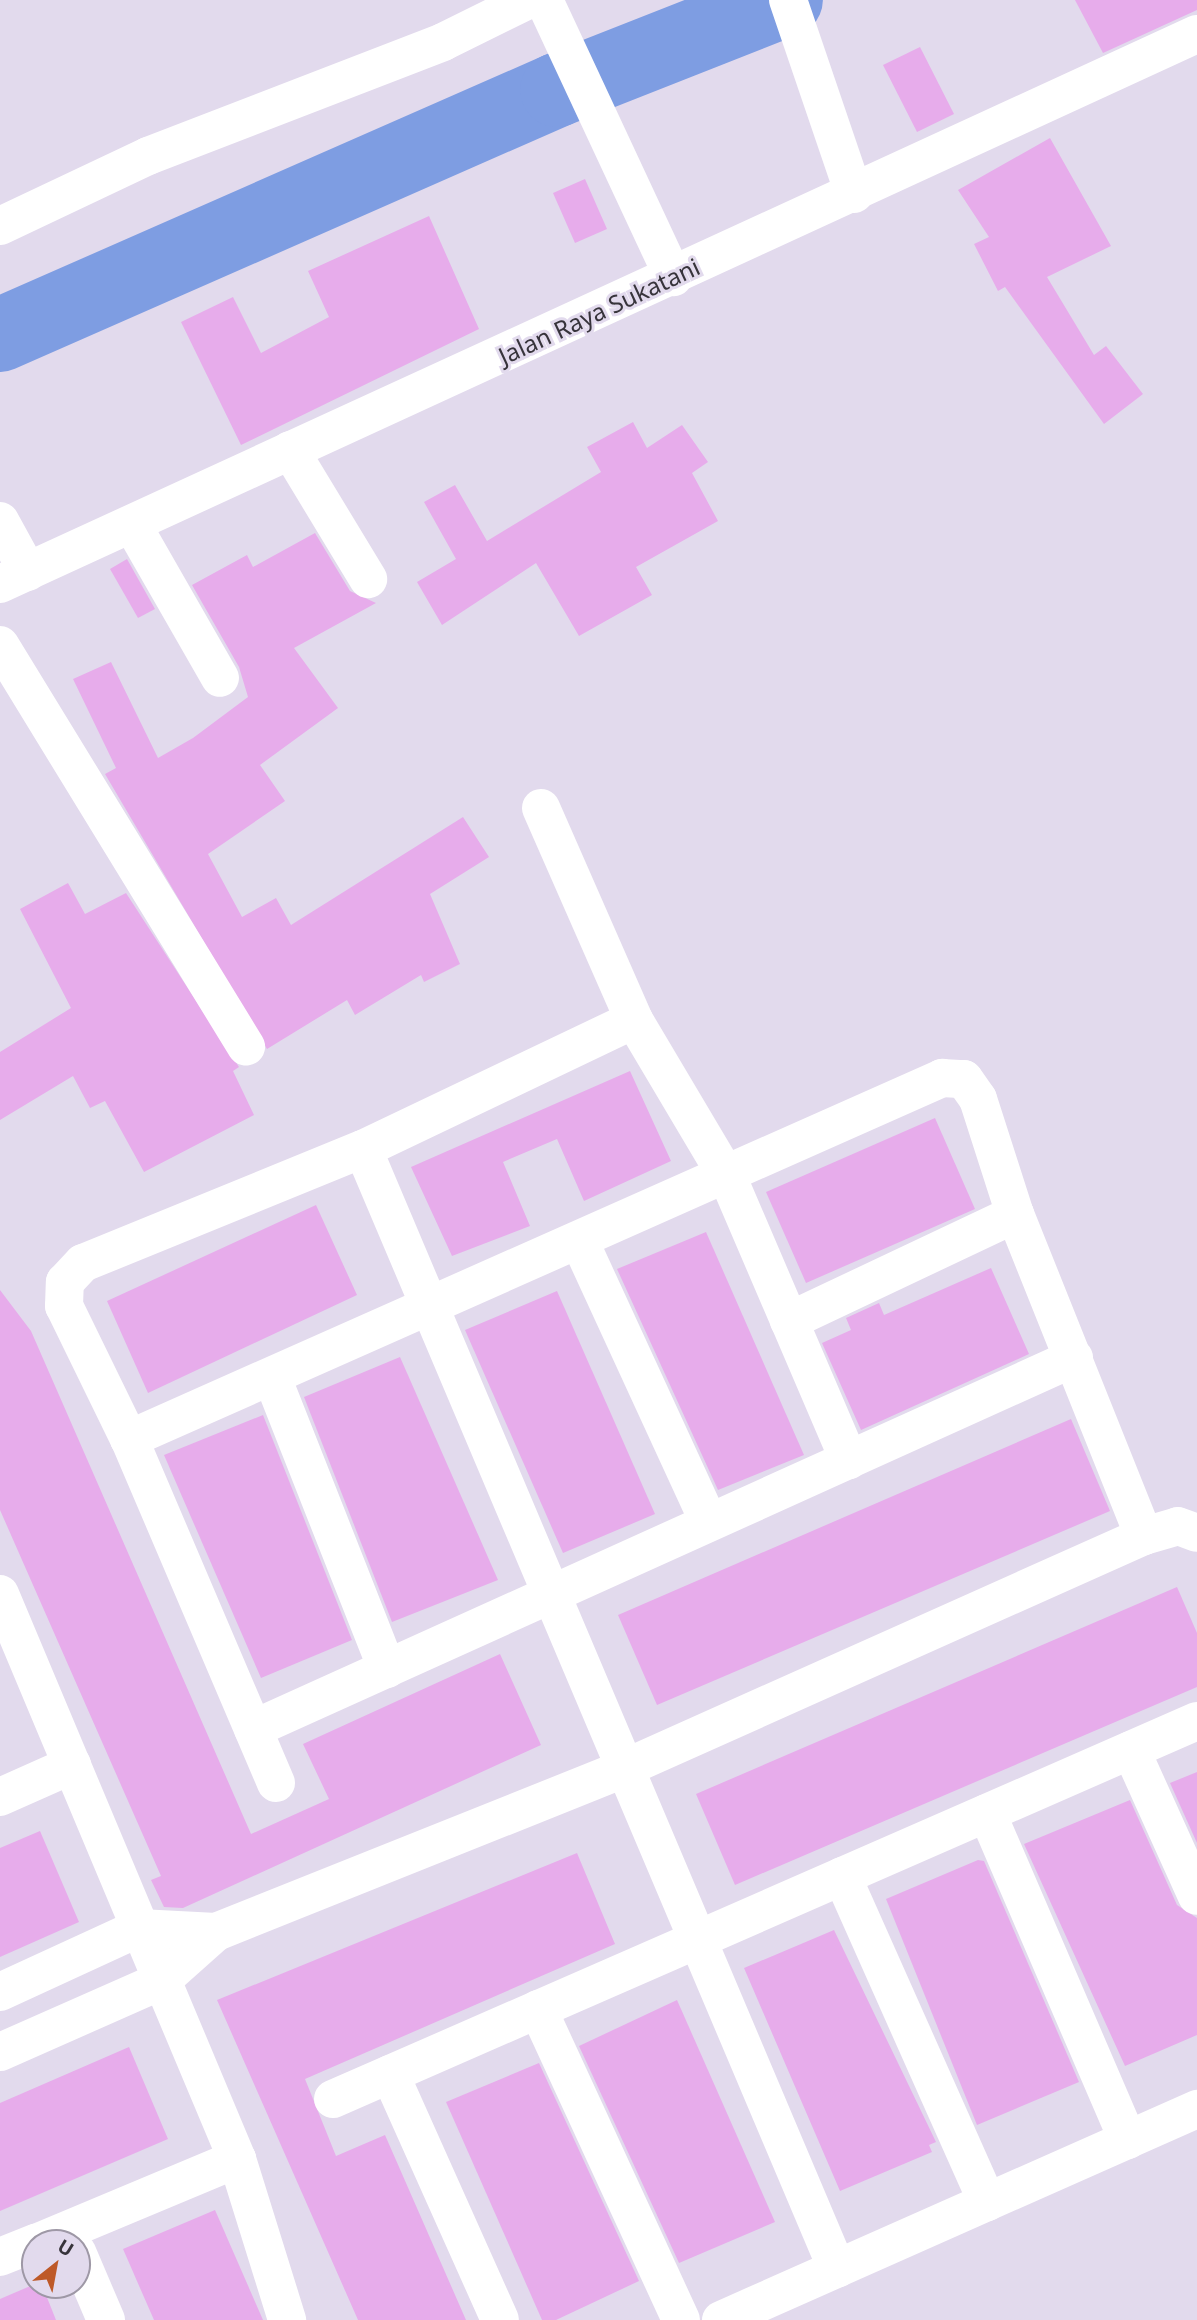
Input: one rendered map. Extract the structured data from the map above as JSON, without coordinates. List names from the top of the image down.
{
  "streets": {
    "street": ["Jalan Raya Sukatani"]
  },
  "north": "top right"
}
